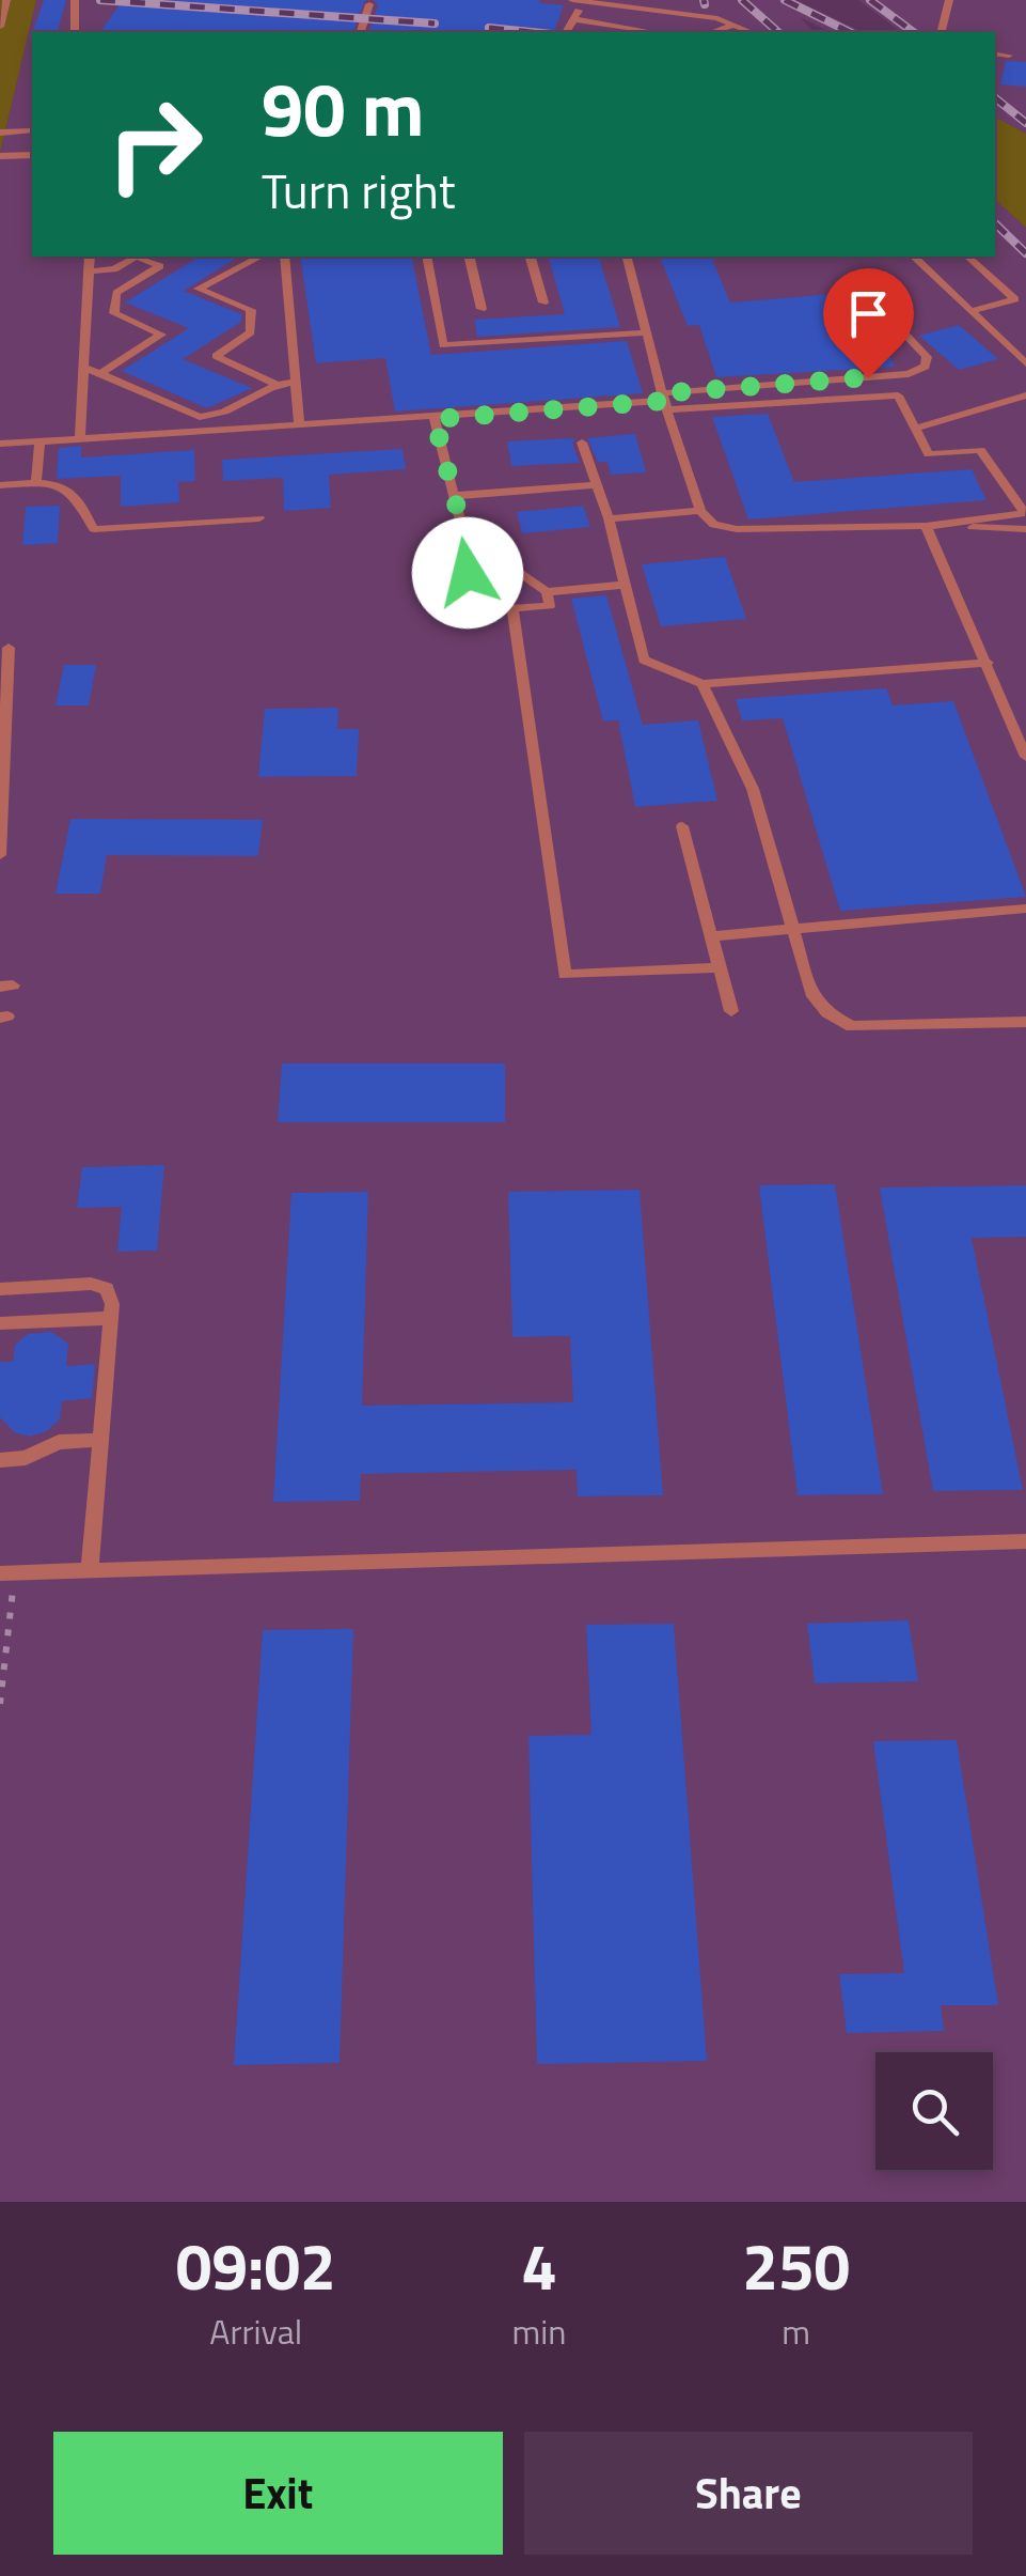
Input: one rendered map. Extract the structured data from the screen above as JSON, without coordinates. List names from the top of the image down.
{
  "page": {
    "turn": ["90 m", "Turn right"],
    "eta": [
      "09:02",
      "Arrival",
      "4",
      "min",
      "250",
      "m"
    ],
    "buttons": ["Exit", "Share"]
  }
}
